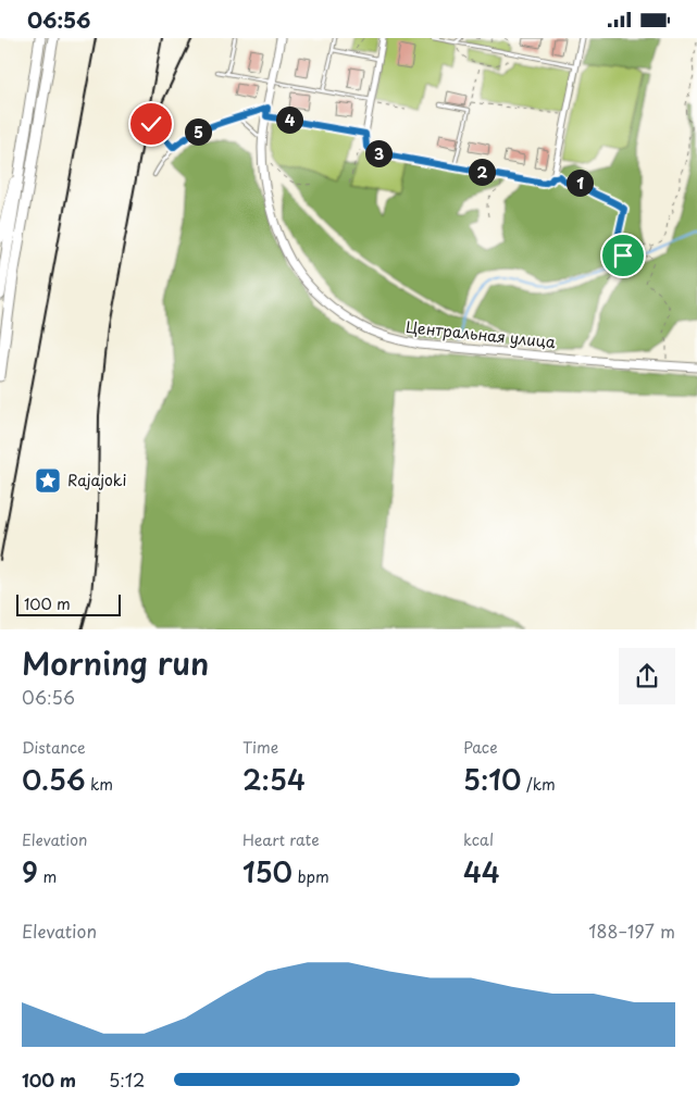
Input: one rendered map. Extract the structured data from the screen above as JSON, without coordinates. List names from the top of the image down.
{
  "streets": {
    "main road": ["Центральная улица"]
  },
  "places": {
    "place": ["Rajajoki"]
  },
  "scale_bar": "100 m",
  "page": {
    "status": "06:56",
    "pins": [
      "4",
      "5",
      "3",
      "2",
      "1"
    ],
    "scale": "100 m",
    "heading": ["Morning run", "06:56"],
    "stats": [
      ["Distance", "0.56 km"],
      ["Time", "2:54"],
      ["Pace", "5:10 /km"],
      ["Elevation", "9 m"],
      ["Heart rate", "150 bpm"],
      ["kcal", "44"]
    ],
    "chart": ["Elevation", "188–197 m"],
    "list": [
      {
        "name": "100 m",
        "note": "5:12"
      }
    ]
  }
}
